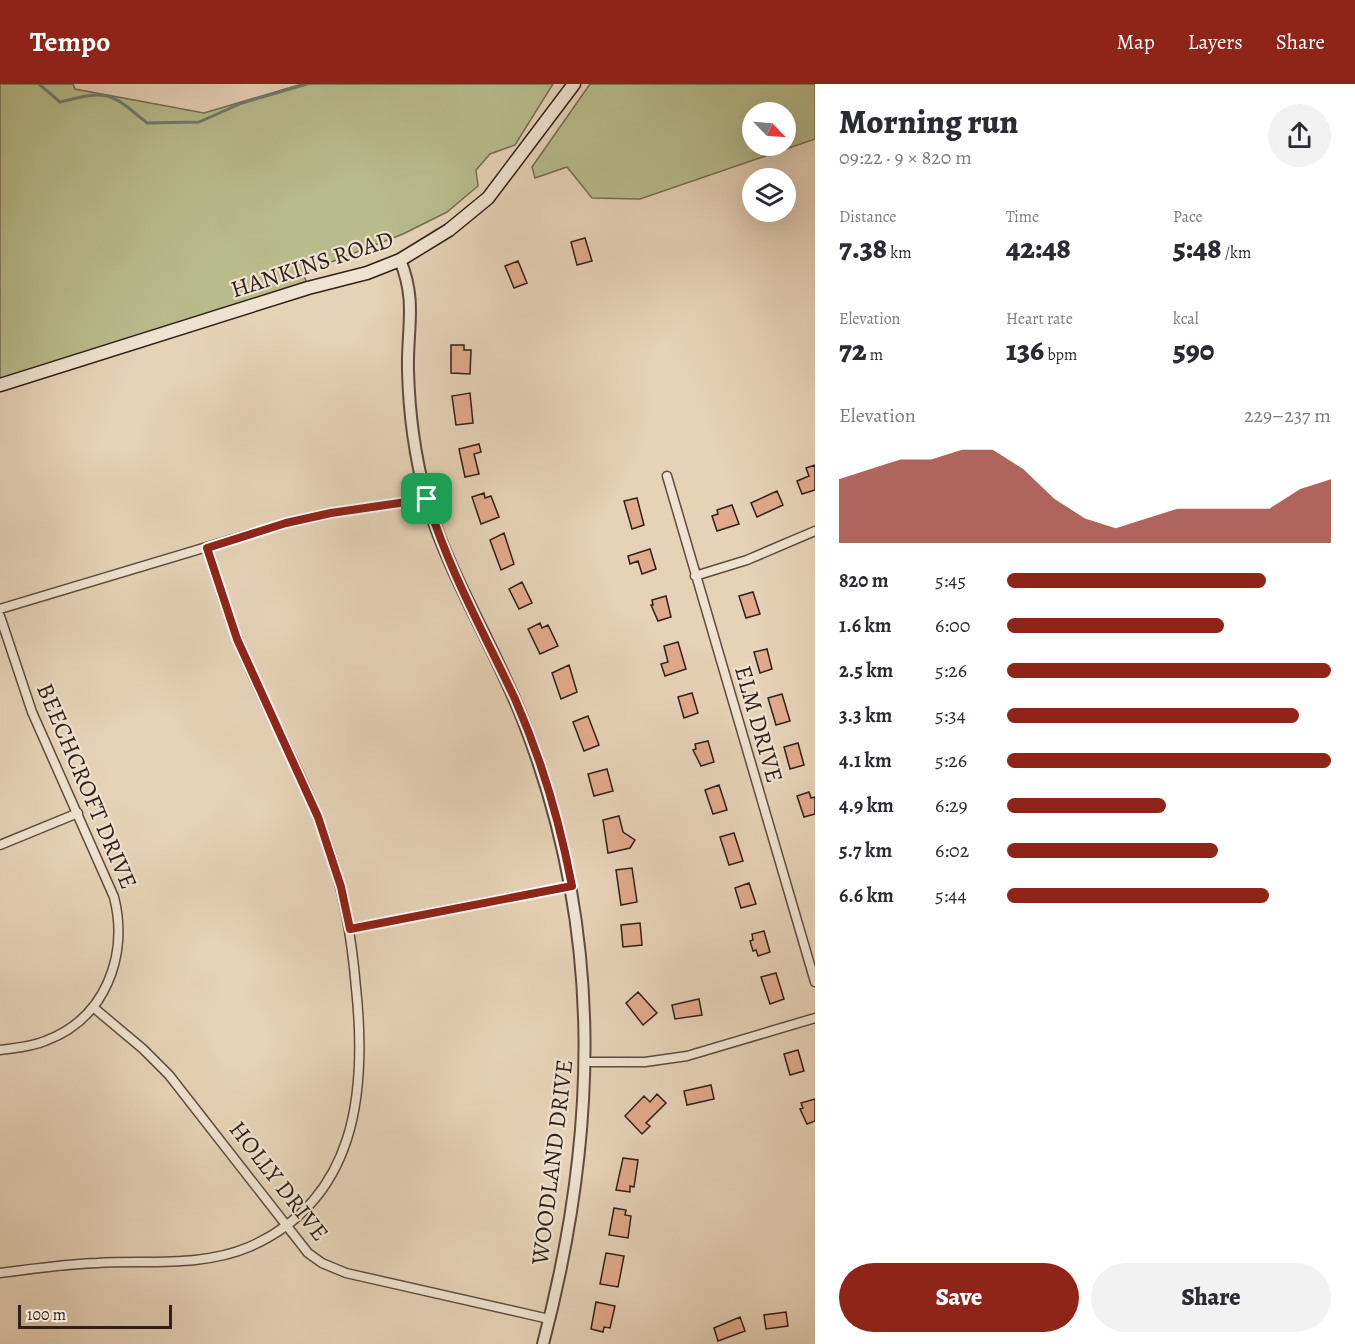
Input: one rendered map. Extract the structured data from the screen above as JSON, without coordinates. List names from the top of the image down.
{
  "streets": {
    "main road": ["HANKINS ROAD"],
    "street": [
      "ELM DRIVE",
      "BEECHCROFT DRIVE",
      "WOODLAND DRIVE",
      "HOLLY DRIVE"
    ]
  },
  "crossings": [
    ["HANKINS ROAD", "WOODLAND DRIVE"],
    ["BEECHCROFT DRIVE", "HOLLY DRIVE"],
    ["WOODLAND DRIVE", "HOLLY DRIVE"]
  ],
  "scale_bar": "100 m",
  "north": "bottom right",
  "page": {
    "header": "Tempo",
    "nav": ["Map", "Layers", "Share"],
    "heading": ["Morning run", "09:22 · 9 × 820 m"],
    "stats": [
      ["Distance", "7.38 km"],
      ["Time", "42:48"],
      ["Pace", "5:48 /km"],
      ["Elevation", "72 m"],
      ["Heart rate", "136 bpm"],
      ["kcal", "590"]
    ],
    "chart": ["Elevation", "229–237 m"],
    "list": [
      {
        "name": "820 m",
        "note": "5:45"
      },
      {
        "name": "1.6 km",
        "note": "6:00"
      },
      {
        "name": "2.5 km",
        "note": "5:26"
      },
      {
        "name": "3.3 km",
        "note": "5:34"
      },
      {
        "name": "4.1 km",
        "note": "5:26"
      },
      {
        "name": "4.9 km",
        "note": "6:29"
      },
      {
        "name": "5.7 km",
        "note": "6:02"
      },
      {
        "name": "6.6 km",
        "note": "5:44"
      }
    ],
    "buttons": ["Save", "Share"],
    "scale": "100 m"
  }
}
